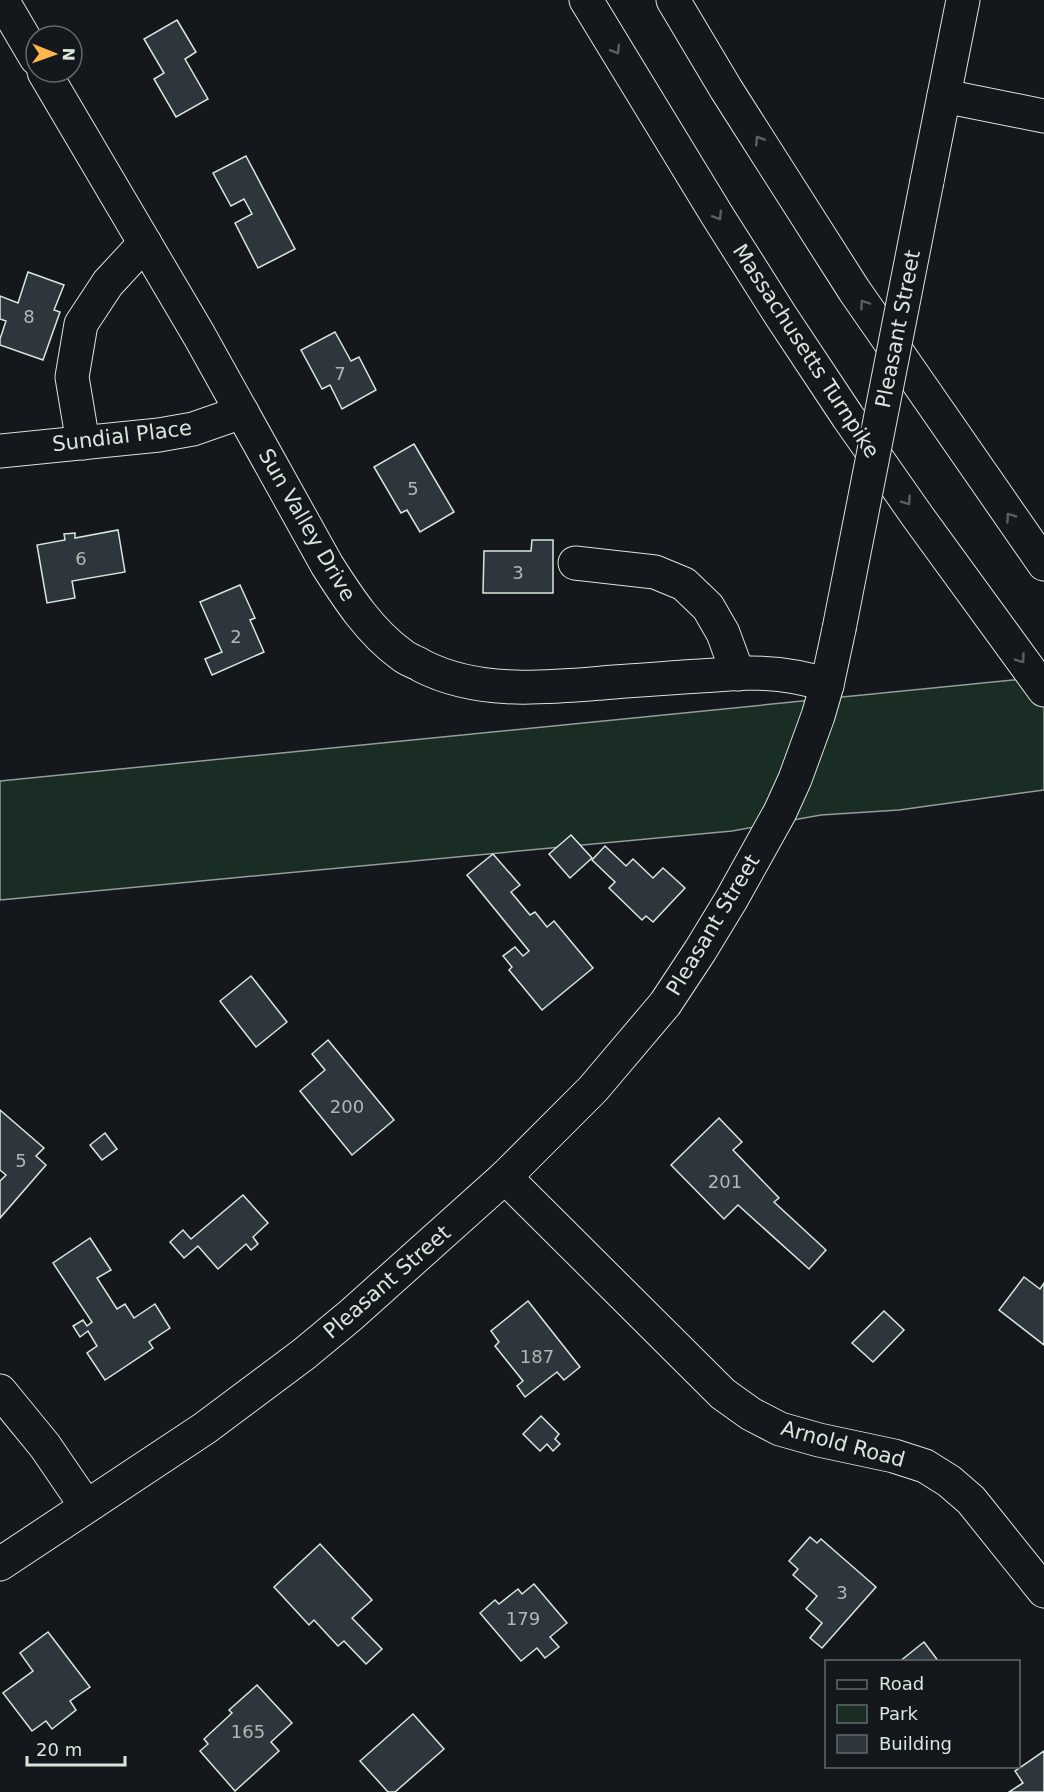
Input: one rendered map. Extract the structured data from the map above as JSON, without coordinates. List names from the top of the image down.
{
  "streets": {
    "main road": [
      "Pleasant Street",
      "Massachusetts Turnpike",
      "Sundial Place",
      "Sun Valley Drive",
      "Arnold Road"
    ]
  },
  "crossings": [
    ["Pleasant Street", "Sun Valley Drive"],
    ["Pleasant Street", "Arnold Road"],
    ["Sundial Place", "Sun Valley Drive"]
  ],
  "house_numbers": [
    "8",
    "7",
    "5",
    "6",
    "3",
    "2",
    "200",
    "5",
    "201",
    "187",
    "3",
    "179",
    "165"
  ],
  "legend": ["Road", "Park", "Building"],
  "scale_bar": "20 m",
  "north": "right"
}
